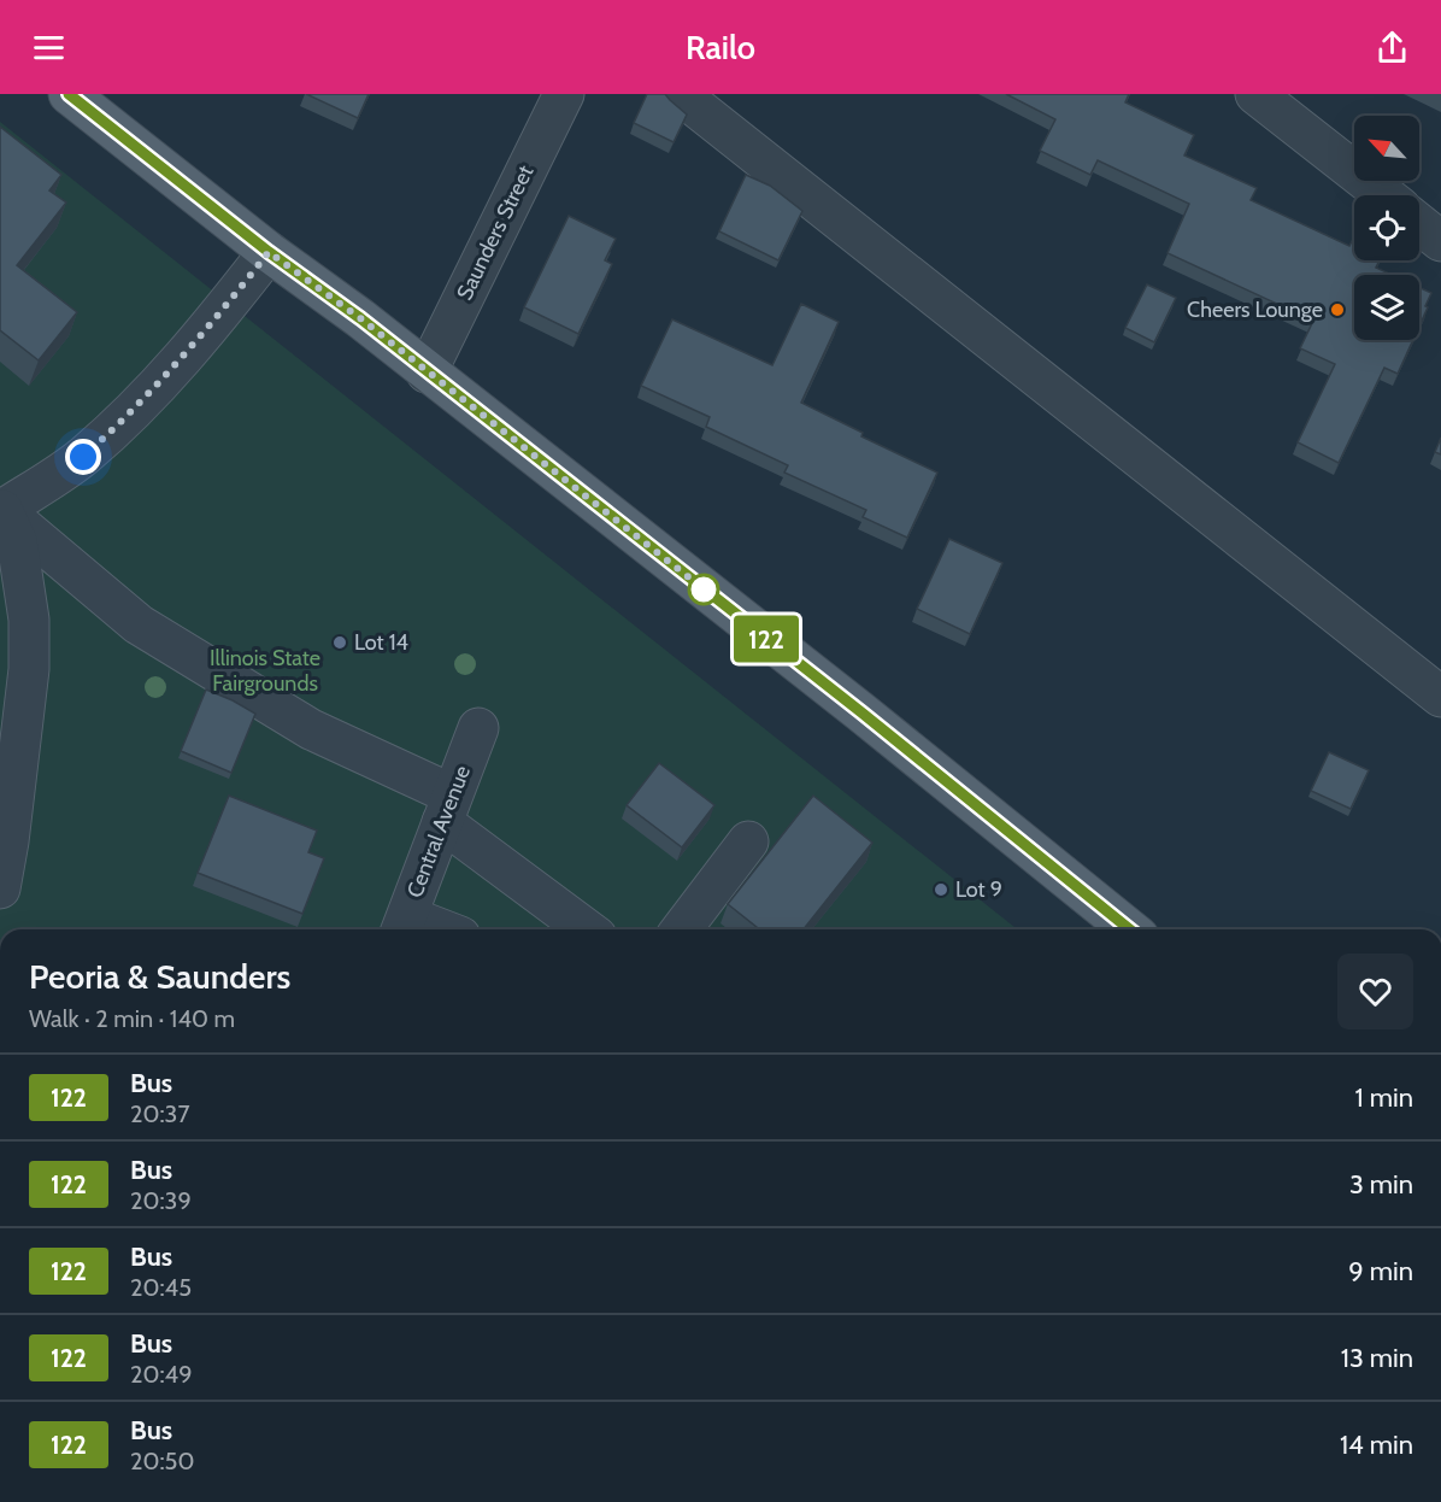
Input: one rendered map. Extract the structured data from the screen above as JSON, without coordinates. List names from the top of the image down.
{
  "streets": {
    "street": ["Saunders Street", "Central Avenue"]
  },
  "parks": ["Illinois State Fairgrounds"],
  "places": ["Cheers Lounge", "Lot 14", "Lot 9"],
  "lines": ["bus line 122"],
  "north": "top left",
  "page": {
    "header": "Railo",
    "on_map": "122",
    "heading": ["Peoria & Saunders", "Walk · 2 min · 140 m"],
    "list": [
      {
        "mark": "122",
        "name": "Bus",
        "note": "20:37",
        "value": "1 min"
      },
      {
        "mark": "122",
        "name": "Bus",
        "note": "20:39",
        "value": "3 min"
      },
      {
        "mark": "122",
        "name": "Bus",
        "note": "20:45",
        "value": "9 min"
      },
      {
        "mark": "122",
        "name": "Bus",
        "note": "20:49",
        "value": "13 min"
      },
      {
        "mark": "122",
        "name": "Bus",
        "note": "20:50",
        "value": "14 min"
      }
    ]
  }
}
